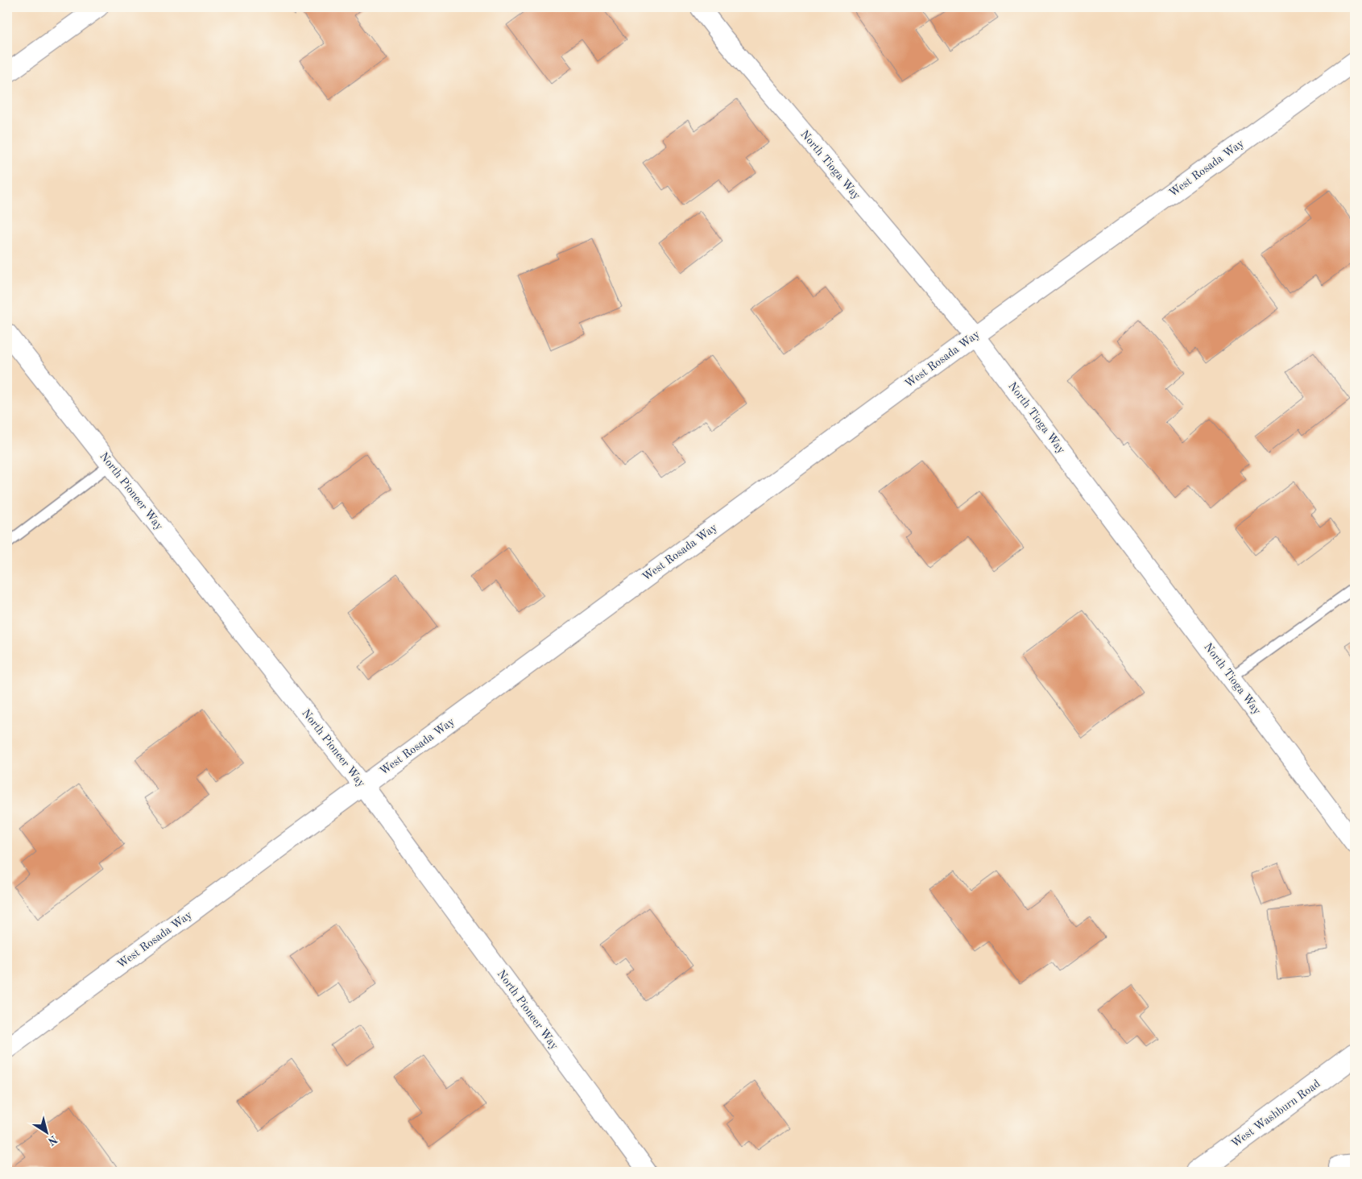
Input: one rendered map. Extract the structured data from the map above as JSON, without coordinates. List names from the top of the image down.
{
  "streets": {
    "street": [
      "North Tioga Way",
      "West Rosada Way",
      "North Pioneer Way",
      "West Washburn Road"
    ]
  },
  "crossings": [
    ["North Tioga Way", "West Rosada Way"],
    ["West Rosada Way", "North Pioneer Way"]
  ],
  "north": "bottom right"
}
